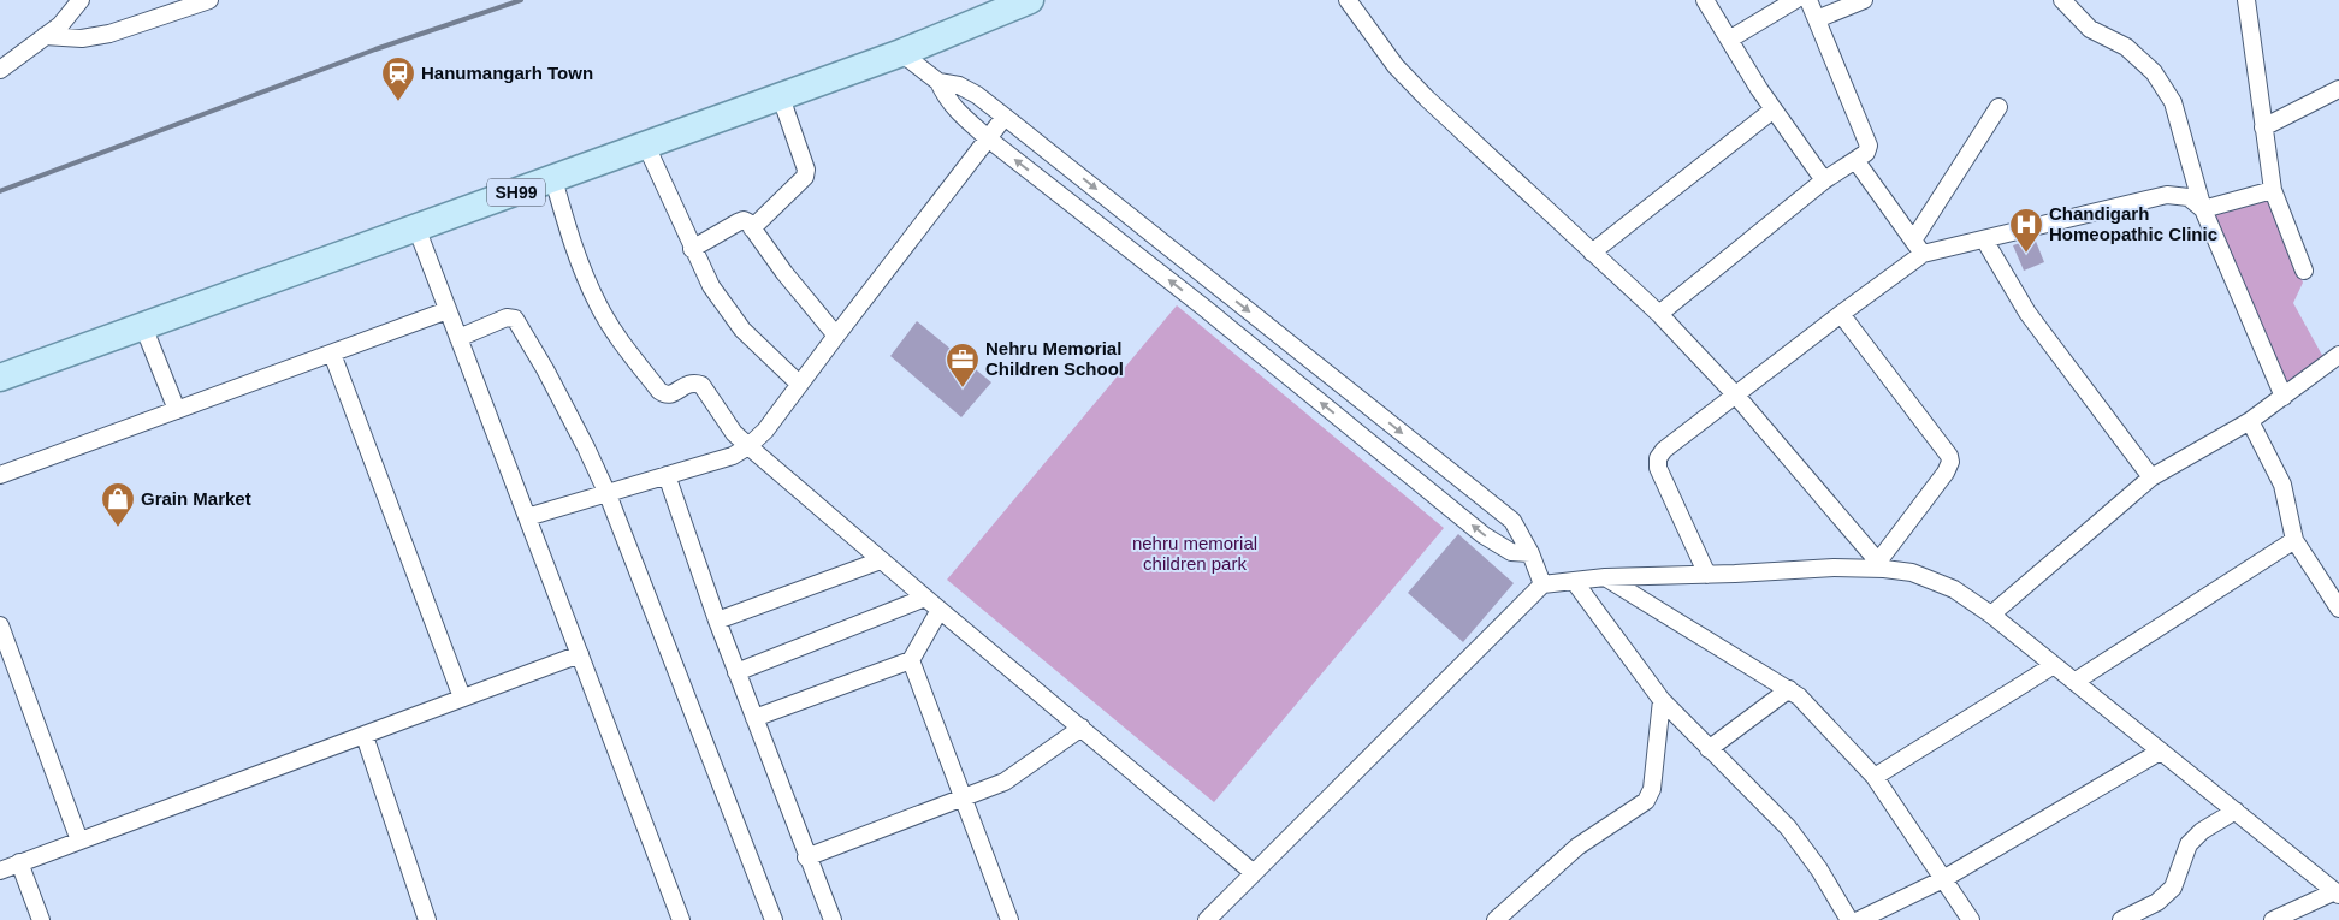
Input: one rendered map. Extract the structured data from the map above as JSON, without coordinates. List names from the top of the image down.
{
  "streets": {
    "main road": ["SH99"]
  },
  "parks": ["nehru memorial children park"],
  "places": {
    "station": ["Hanumangarh Town"],
    "hospital": ["Chandigarh Homeopathic Clinic"],
    "office": ["Nehru Memorial Children School"],
    "shop": ["Grain Market"]
  }
}
